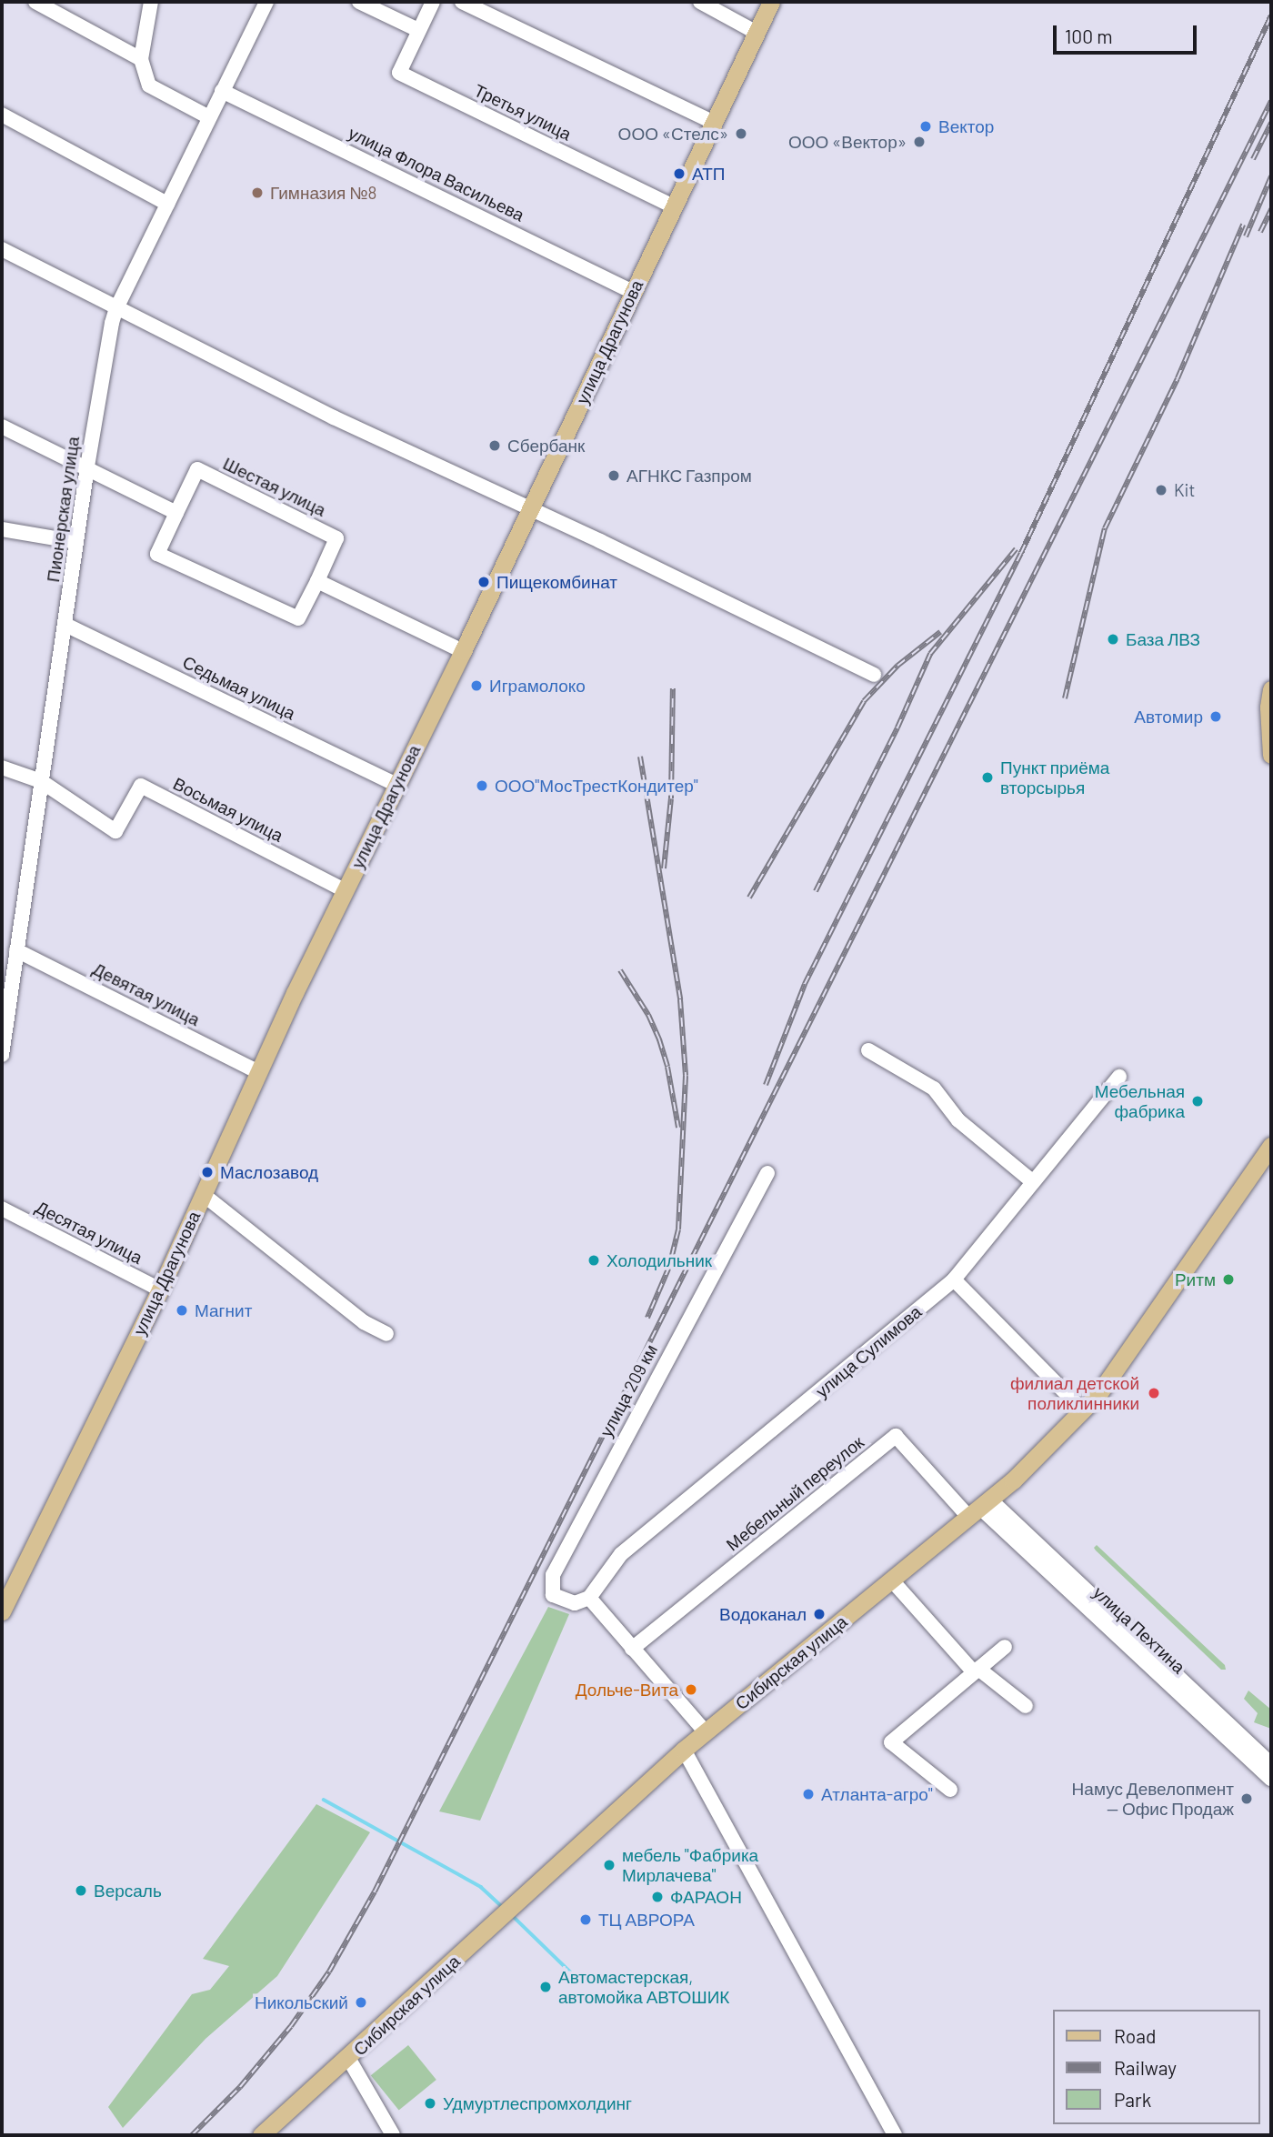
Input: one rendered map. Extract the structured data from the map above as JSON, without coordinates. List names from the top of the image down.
{
  "streets": {
    "main road": ["улица Драгунова", "Сибирская улица"],
    "street": [
      "Третья улица",
      "улица Флора Васильева",
      "Шестая улица",
      "Пионерская улица",
      "Седьмая улица",
      "Восьмая улица",
      "Девятая улица",
      "Десятая улица",
      "улица Сулимова",
      "улица 209 км",
      "Мебельный переулок",
      "улица Пехтина"
    ]
  },
  "crossings": [
    ["Третья улица", "улица Драгунова"],
    ["улица Флора Васильева", "улица Драгунова"],
    ["улица Флора Васильева", "Пионерская улица"],
    ["улица Драгунова", "Седьмая улица"],
    ["улица Драгунова", "Восьмая улица"],
    ["улица Драгунова", "Девятая улица"],
    ["улица Драгунова", "Десятая улица"],
    ["Пионерская улица", "Седьмая улица"],
    ["Пионерская улица", "Восьмая улица"],
    ["Пионерская улица", "Девятая улица"],
    ["улица Сулимова", "улица 209 км"],
    ["Мебельный переулок", "улица Пехтина"],
    ["Мебельный переулок", "Сибирская улица"],
    ["улица Пехтина", "Сибирская улица"]
  ],
  "places": [
    "Вектор",
    "ООО «Стелс»",
    "ООО «Вектор»",
    "АТП",
    "Гимназия №8",
    "Сбербанк",
    "АГНКС Газпром",
    "Kit",
    "Пищекомбинат",
    "База ЛВЗ",
    "Играмолоко",
    "Автомир",
    "Пункт приёма вторсырья",
    "ООО\"МосТрестКондитер\"",
    "Мебельная фабрика",
    "Маслозавод",
    "Холодильник",
    "Ритм",
    "Магнит",
    "филиал детской поликлинники",
    "Водоканал",
    "Дольче-Вита",
    "Атланта-агро\"",
    "Намус Девелопмент — Офис Продаж",
    "мебель \"Фабрика Мирлачева\"",
    "Версаль",
    "ФАРАОН",
    "ТЦ АВРОРА",
    "Автомастерская, автомойка АВТОШИК",
    "Никольский",
    "Удмуртлеспромхолдинг"
  ],
  "legend": ["Road", "Railway", "Park"],
  "scale_bar": "100 m"
}
